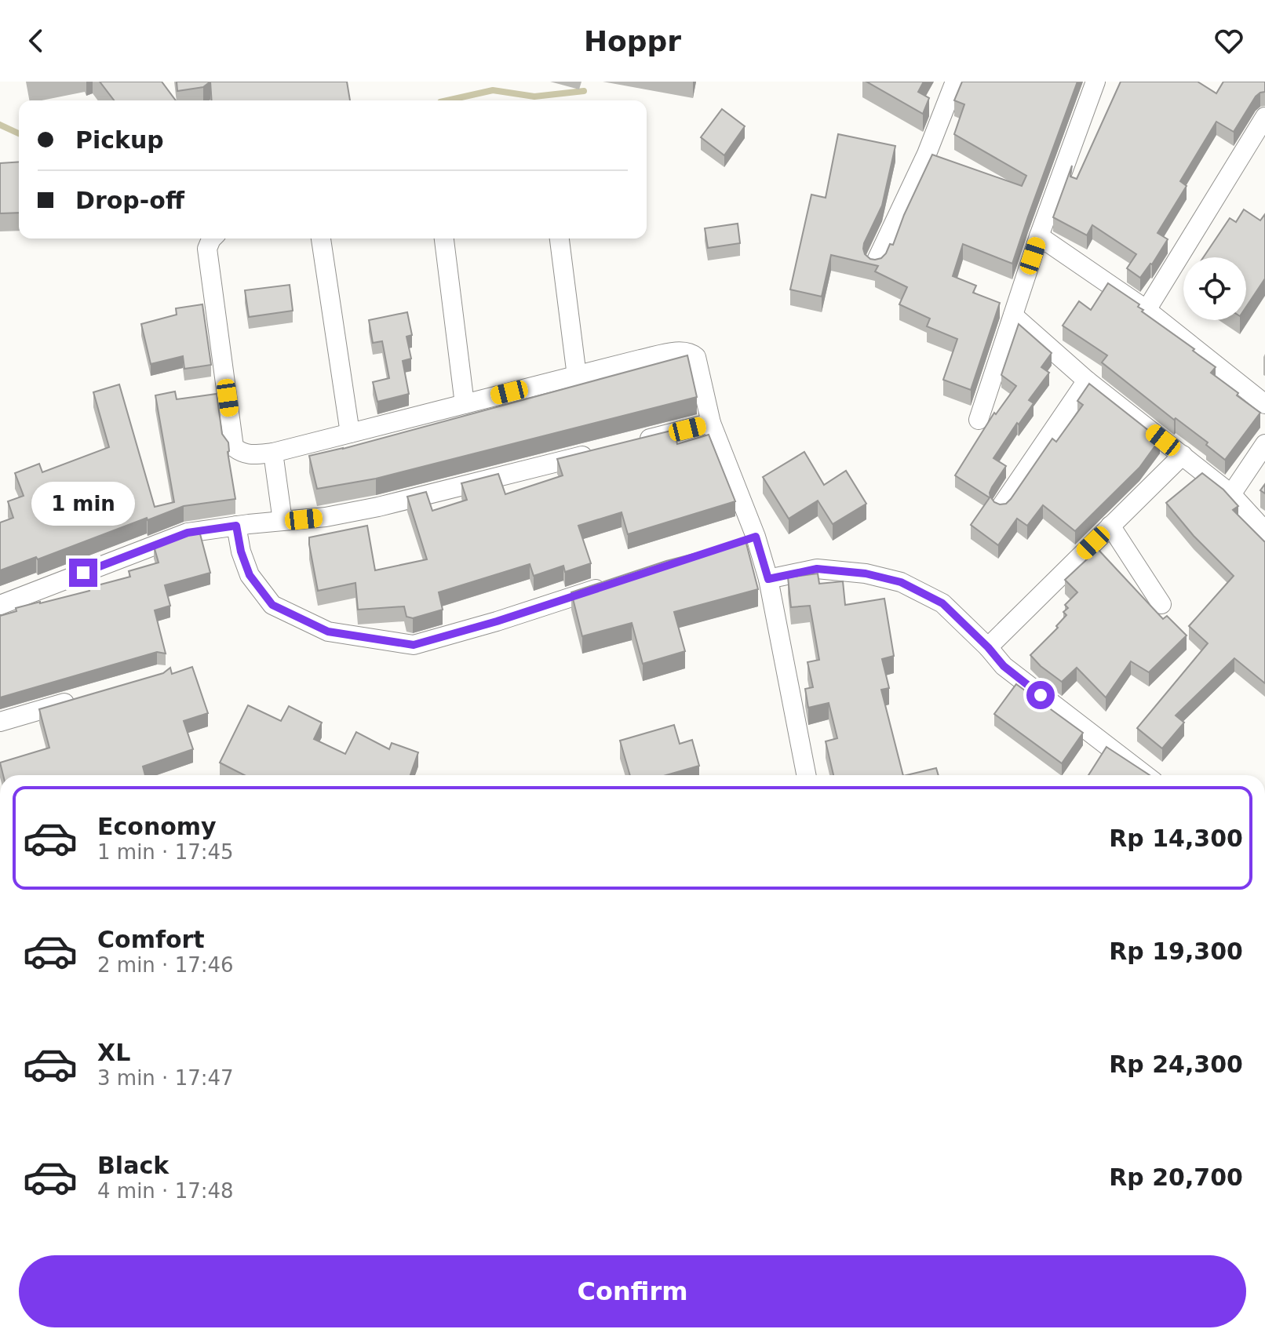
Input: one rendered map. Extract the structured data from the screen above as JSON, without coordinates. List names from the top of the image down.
{
  "page": {
    "header": "Hoppr",
    "banner": ["Pickup", "Drop-off"],
    "bubble": "1 min",
    "list": [
      {
        "name": "Economy",
        "note": "1 min · 17:45",
        "value": "Rp 14,300"
      },
      {
        "name": "Comfort",
        "note": "2 min · 17:46",
        "value": "Rp 19,300"
      },
      {
        "name": "XL",
        "note": "3 min · 17:47",
        "value": "Rp 24,300"
      },
      {
        "name": "Black",
        "note": "4 min · 17:48",
        "value": "Rp 20,700"
      }
    ],
    "buttons": "Confirm"
  }
}
